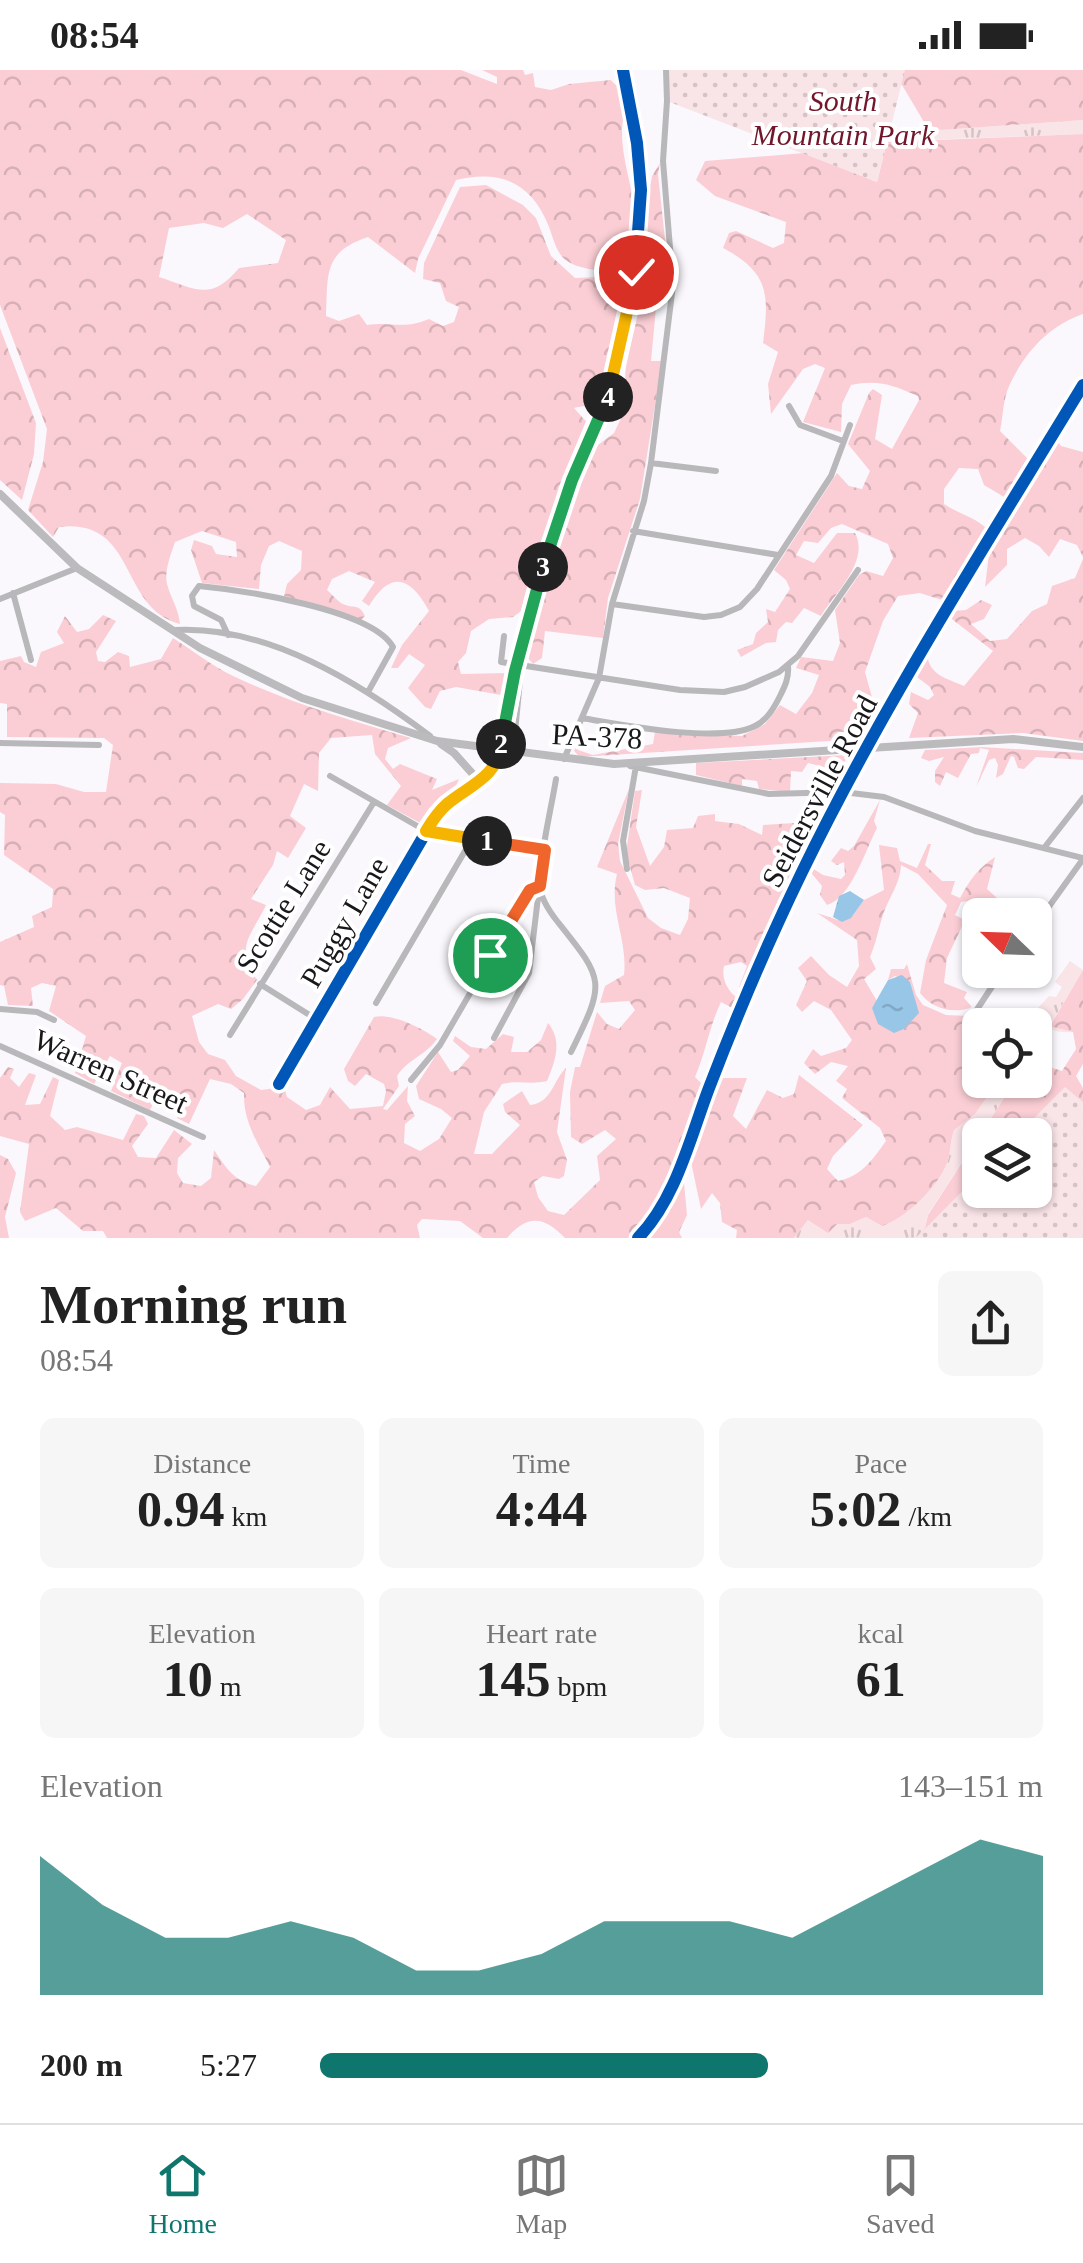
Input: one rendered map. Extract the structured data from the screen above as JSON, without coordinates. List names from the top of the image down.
{
  "streets": {
    "main road": ["PA-378"],
    "street": [
      "Seidersville Road",
      "Scottie Lane",
      "Puggy Lane",
      "Warren Street"
    ]
  },
  "crossings": [
    ["PA-378", "Seidersville Road"],
    ["PA-378", "Puggy Lane"]
  ],
  "parks": ["South Mountain Park"],
  "north": "top left",
  "page": {
    "status": "08:54",
    "pins": [
      "4",
      "3",
      "2",
      "1"
    ],
    "heading": ["Morning run", "08:54"],
    "stats": [
      ["Distance", "0.94 km"],
      ["Time", "4:44"],
      ["Pace", "5:02 /km"],
      ["Elevation", "10 m"],
      ["Heart rate", "145 bpm"],
      ["kcal", "61"]
    ],
    "chart": ["Elevation", "143–151 m"],
    "list": [
      {
        "name": "200 m",
        "note": "5:27"
      }
    ],
    "tabs": ["Home", "Map", "Saved"]
  }
}
